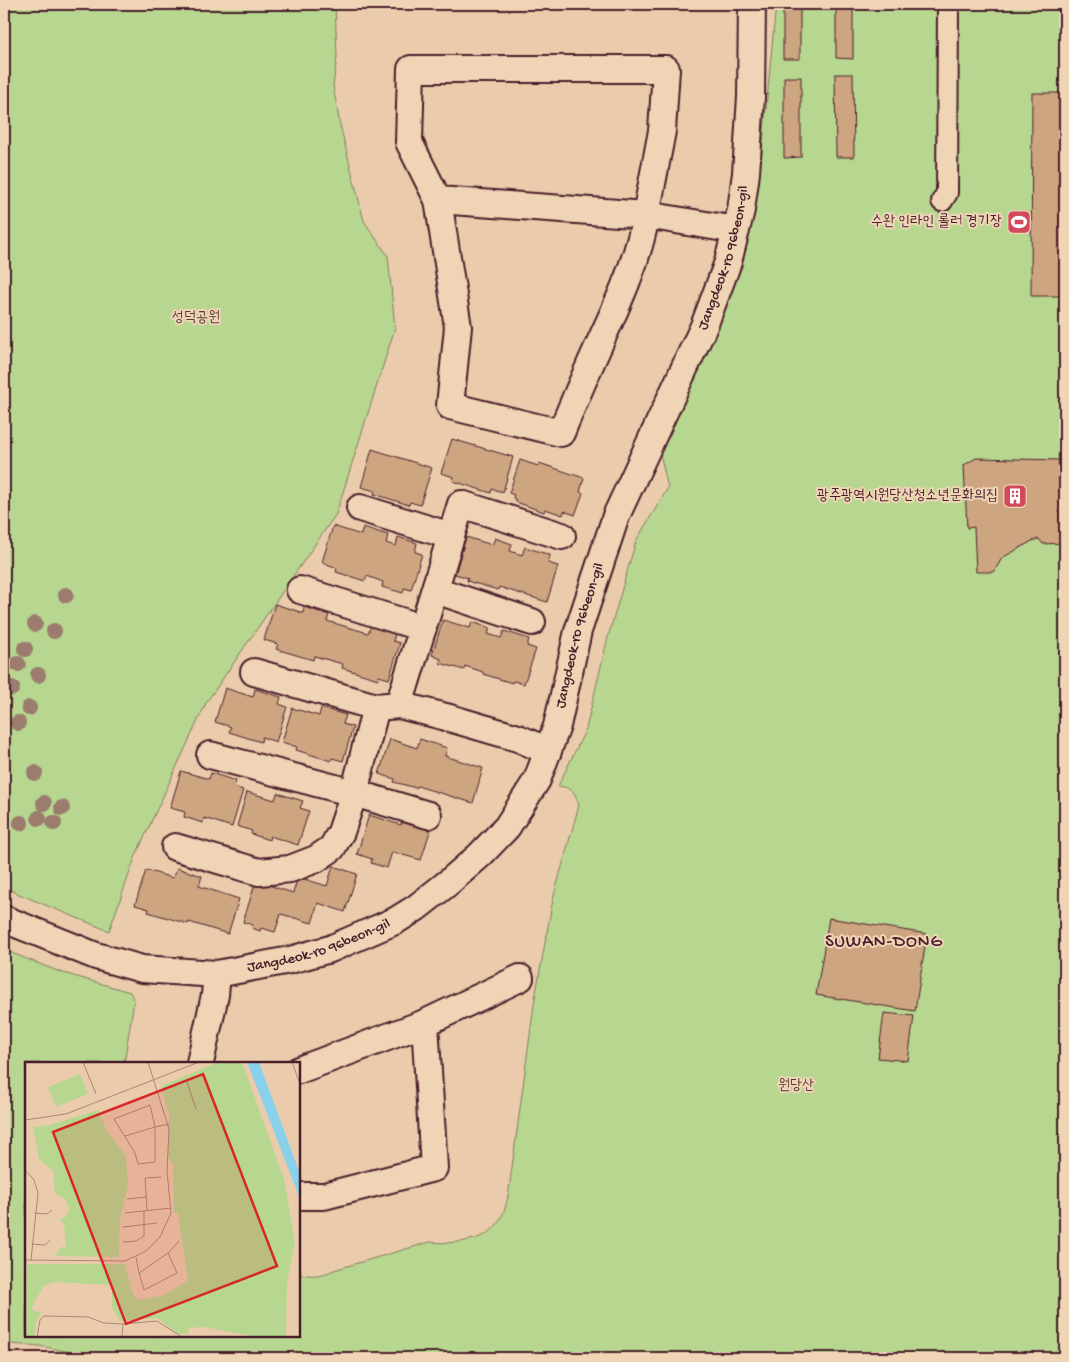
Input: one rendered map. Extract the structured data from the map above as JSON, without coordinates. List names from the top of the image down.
{
  "streets": {
    "street": ["Jangdeok-ro 96beon-gil"]
  },
  "districts": ["SUWAN-DONG"],
  "parks": ["성덕공원", "원당산"],
  "places": {
    "sports": ["수완 인라인 롤러 경기장"],
    "building": ["광주광역시원당산청소년문화의집"]
  }
}
